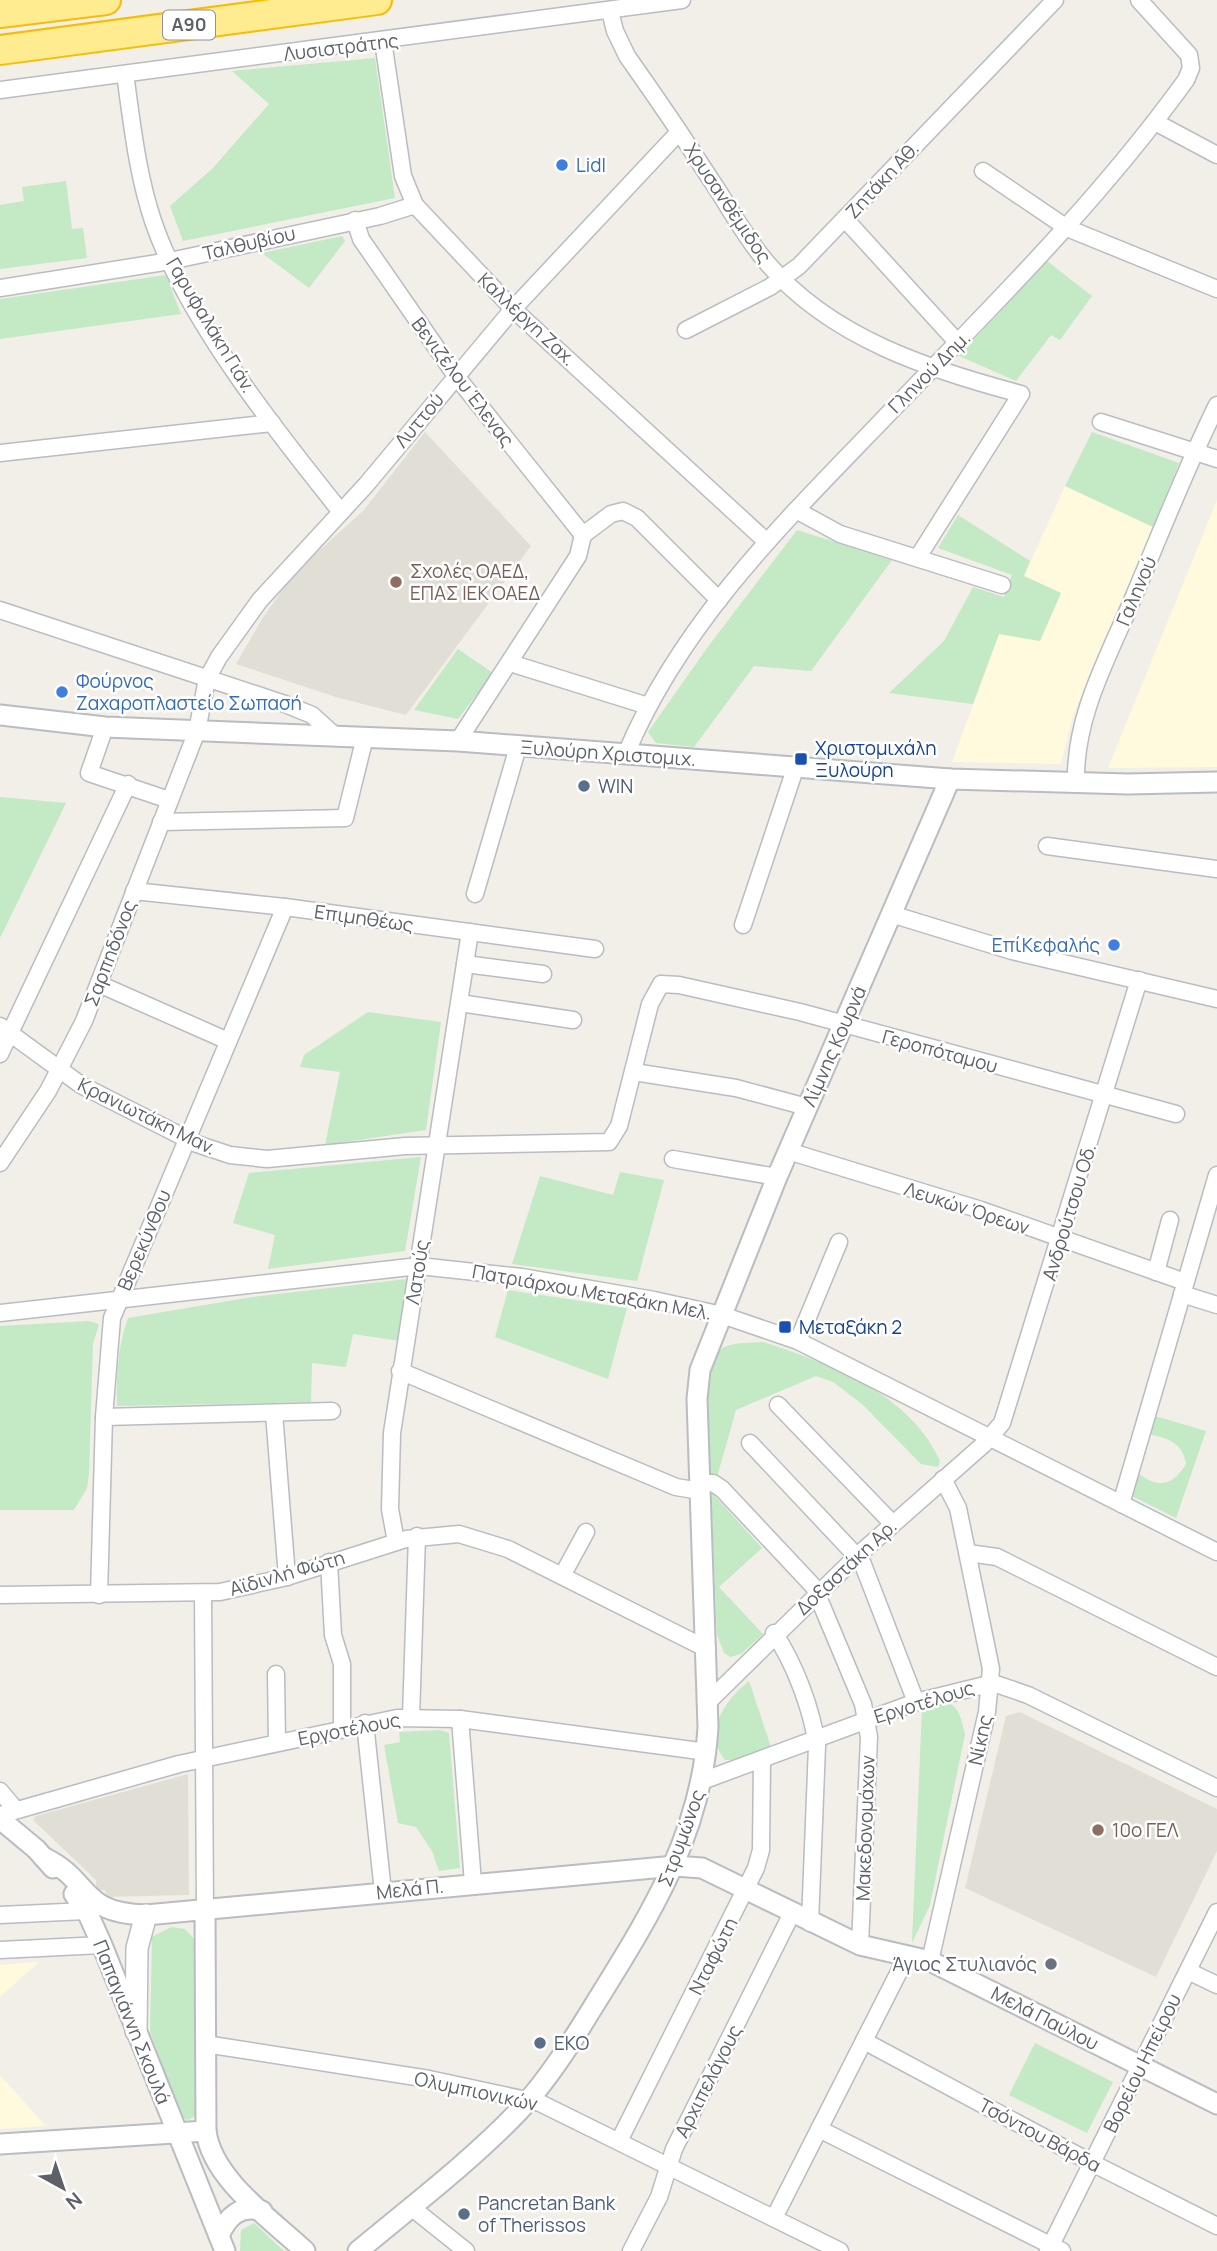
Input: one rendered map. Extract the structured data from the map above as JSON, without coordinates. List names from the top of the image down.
{
  "streets": {
    "highway": ["Α90"],
    "street": [
      "Λυσιστράτης",
      "Ζητάκη Αθ.",
      "Χρυσανθέμιδος",
      "Ταλθυβίου",
      "Καλλέργη Ζαχ.",
      "Γαρυφαλάκη Γιάν.",
      "Γληνού Δημ.",
      "Βενιζέλου Έλενας",
      "Λυττού",
      "Γαληνού",
      "Ξυλούρη Χριστομιχ.",
      "Επιμηθέως",
      "Σαρπηδόνος",
      "Λίμνης Κουρνά",
      "Γεροπόταμου",
      "Κρανιωτάκη Μαν.",
      "Λευκών Όρεων",
      "Ανδρούτσου Οδ.",
      "Βερεκύνθου",
      "Λατούς",
      "Πατριάρχου Μεταξάκη Μελ.",
      "Δοξαστάκη Αρ.",
      "Αϊδινλή Φώτη",
      "Εργοτέλους",
      "Νίκης",
      "Μακεδονομάχων",
      "Στρυμώνος",
      "Μελά Π.",
      "Νταφώτη",
      "Μελά Παύλου",
      "Παπαγιάννη Σκουλά",
      "Βορείου Ηπείρου",
      "Αρχιπελάγους",
      "Ολυμπιονικών",
      "Τσόντου Βάρδα"
    ]
  },
  "crossings": [
    ["Λυσιστράτης", "Χρυσανθέμιδος"],
    ["Λυσιστράτης", "Καλλέργη Ζαχ."],
    ["Λυσιστράτης", "Γαρυφαλάκη Γιάν."],
    ["Ζητάκη Αθ.", "Χρυσανθέμιδος"],
    ["Χρυσανθέμιδος", "Γληνού Δημ."],
    ["Χρυσανθέμιδος", "Λυττού"],
    ["Ταλθυβίου", "Καλλέργη Ζαχ."],
    ["Ταλθυβίου", "Γαρυφαλάκη Γιάν."],
    ["Ταλθυβίου", "Βενιζέλου Έλενας"],
    ["Καλλέργη Ζαχ.", "Γληνού Δημ."],
    ["Καλλέργη Ζαχ.", "Λυττού"],
    ["Γαρυφαλάκη Γιάν.", "Λυττού"],
    ["Γληνού Δημ.", "Ξυλούρη Χριστομιχ."],
    ["Βενιζέλου Έλενας", "Λυττού"],
    ["Λυττού", "Ξυλούρη Χριστομιχ."],
    ["Λυττού", "Σαρπηδόνος"],
    ["Γαληνού", "Ξυλούρη Χριστομιχ."],
    ["Ξυλούρη Χριστομιχ.", "Σαρπηδόνος"],
    ["Ξυλούρη Χριστομιχ.", "Λίμνης Κουρνά"],
    ["Επιμηθέως", "Σαρπηδόνος"],
    ["Επιμηθέως", "Βερεκύνθου"],
    ["Επιμηθέως", "Λατούς"],
    ["Σαρπηδόνος", "Κρανιωτάκη Μαν."],
    ["Λίμνης Κουρνά", "Γεροπόταμου"],
    ["Λίμνης Κουρνά", "Λευκών Όρεων"],
    ["Λίμνης Κουρνά", "Πατριάρχου Μεταξάκη Μελ."],
    ["Λίμνης Κουρνά", "Στρυμώνος"],
    ["Γεροπόταμου", "Κρανιωτάκη Μαν."],
    ["Γεροπόταμου", "Ανδρούτσου Οδ."],
    ["Κρανιωτάκη Μαν.", "Βερεκύνθου"],
    ["Κρανιωτάκη Μαν.", "Λατούς"],
    ["Λευκών Όρεων", "Ανδρούτσου Οδ."],
    ["Ανδρούτσου Οδ.", "Πατριάρχου Μεταξάκη Μελ."],
    ["Ανδρούτσου Οδ.", "Δοξαστάκη Αρ."],
    ["Βερεκύνθου", "Πατριάρχου Μεταξάκη Μελ."],
    ["Βερεκύνθου", "Αϊδινλή Φώτη"],
    ["Λατούς", "Πατριάρχου Μεταξάκη Μελ."],
    ["Λατούς", "Αϊδινλή Φώτη"],
    ["Λατούς", "Μακεδονομάχων"],
    ["Πατριάρχου Μεταξάκη Μελ.", "Δοξαστάκη Αρ."],
    ["Πατριάρχου Μεταξάκη Μελ.", "Στρυμώνος"],
    ["Δοξαστάκη Αρ.", "Νίκης"],
    ["Δοξαστάκη Αρ.", "Μακεδονομάχων"],
    ["Δοξαστάκη Αρ.", "Στρυμώνος"],
    ["Αϊδινλή Φώτη", "Στρυμώνος"],
    ["Εργοτέλους", "Νίκης"],
    ["Εργοτέλους", "Μακεδονομάχων"],
    ["Εργοτέλους", "Στρυμώνος"],
    ["Εργοτέλους", "Νταφώτη"],
    ["Εργοτέλους", "Παπαγιάννη Σκουλά"],
    ["Νίκης", "Μελά Παύλου"],
    ["Μακεδονομάχων", "Στρυμώνος"],
    ["Μακεδονομάχων", "Μελά Παύλου"],
    ["Στρυμώνος", "Μελά Π."],
    ["Στρυμώνος", "Μελά Παύλου"],
    ["Στρυμώνος", "Ολυμπιονικών"],
    ["Μελά Π.", "Μελά Παύλου"],
    ["Μελά Π.", "Παπαγιάννη Σκουλά"],
    ["Νταφώτη", "Μελά Παύλου"],
    ["Νταφώτη", "Ολυμπιονικών"],
    ["Μελά Παύλου", "Βορείου Ηπείρου"],
    ["Μελά Παύλου", "Αρχιπελάγους"],
    ["Βορείου Ηπείρου", "Τσόντου Βάρδα"],
    ["Αρχιπελάγους", "Ολυμπιονικών"]
  ],
  "places": {
    "other": [
      "Lidl",
      "Σχολές ΟΑΕΔ, ΕΠΑΣ ΙΕΚ ΟΑΕΔ",
      "Φούρνος Ζαχαροπλαστείο Σωπασή",
      "WIN",
      "ΕπίΚεφαλής",
      "10ο ΓΕΛ",
      "Άγιος Στυλιανός",
      "EKO",
      "Pancretan Bank of Therissos"
    ],
    "transit": ["Χριστομιχάλη Ξυλούρη", "Μεταξάκη 2"]
  },
  "north": "bottom right"
}
